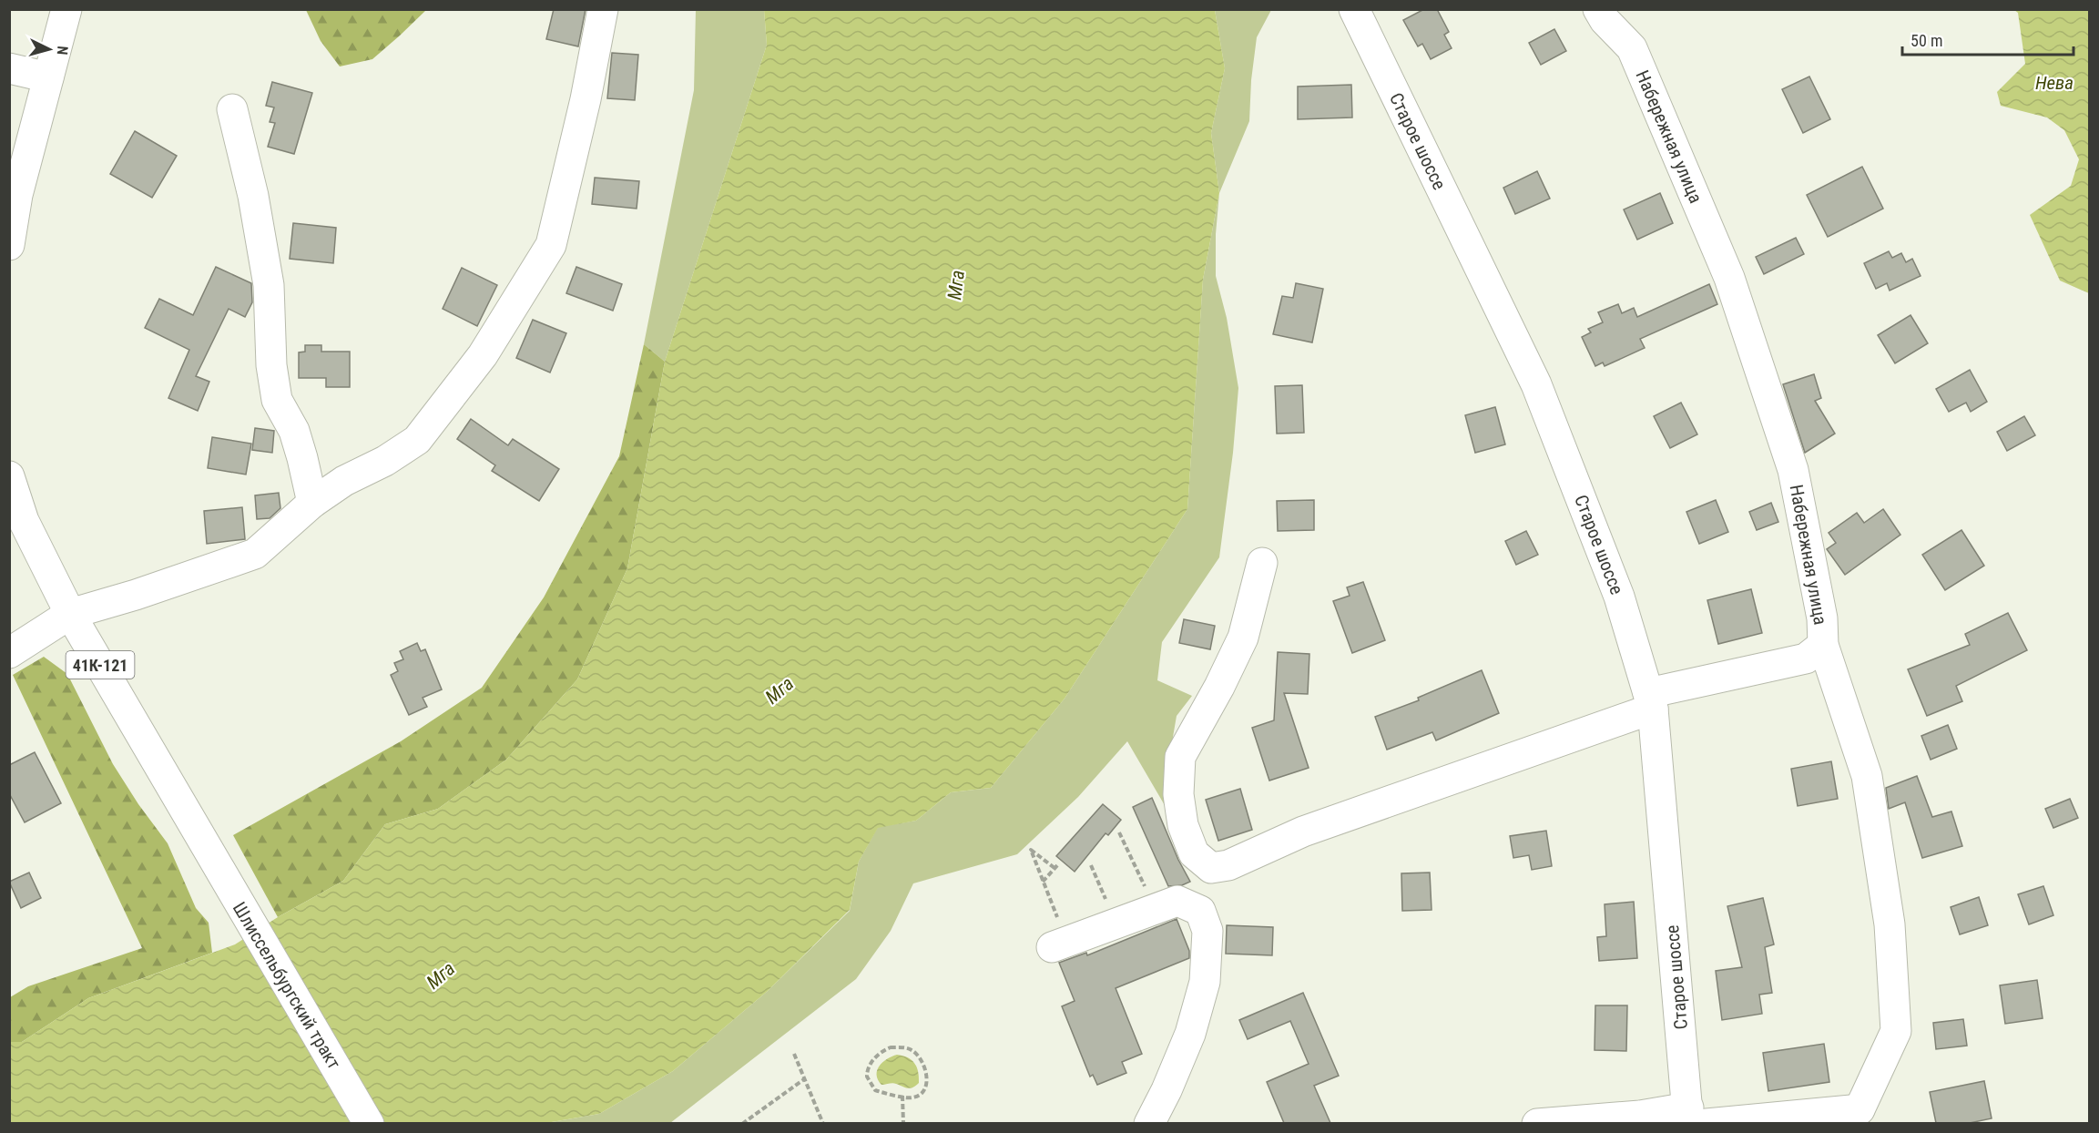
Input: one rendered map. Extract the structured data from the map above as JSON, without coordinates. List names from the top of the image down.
{
  "streets": {
    "street": [
      "Набережная улица",
      "Старое шоссе",
      "41К-121",
      "Шлиссельбургский тракт"
    ]
  },
  "crossings": [
    ["41К-121", "Шлиссельбургский тракт"]
  ],
  "water": ["Нева", "Мга"],
  "scale_bar": "50 m",
  "north": "right"
}
